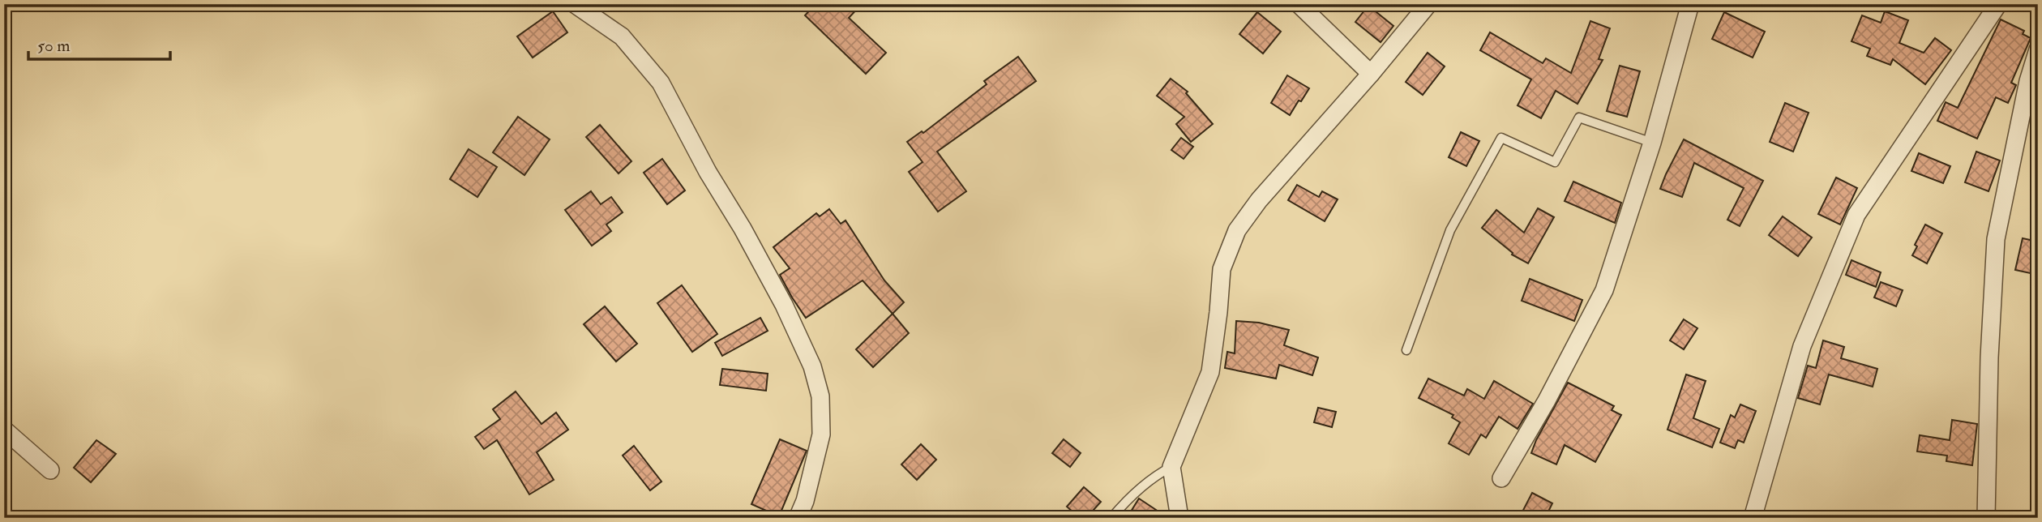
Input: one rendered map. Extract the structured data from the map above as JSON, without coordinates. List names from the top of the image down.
{
  "scale_bar": "50 m"
}
